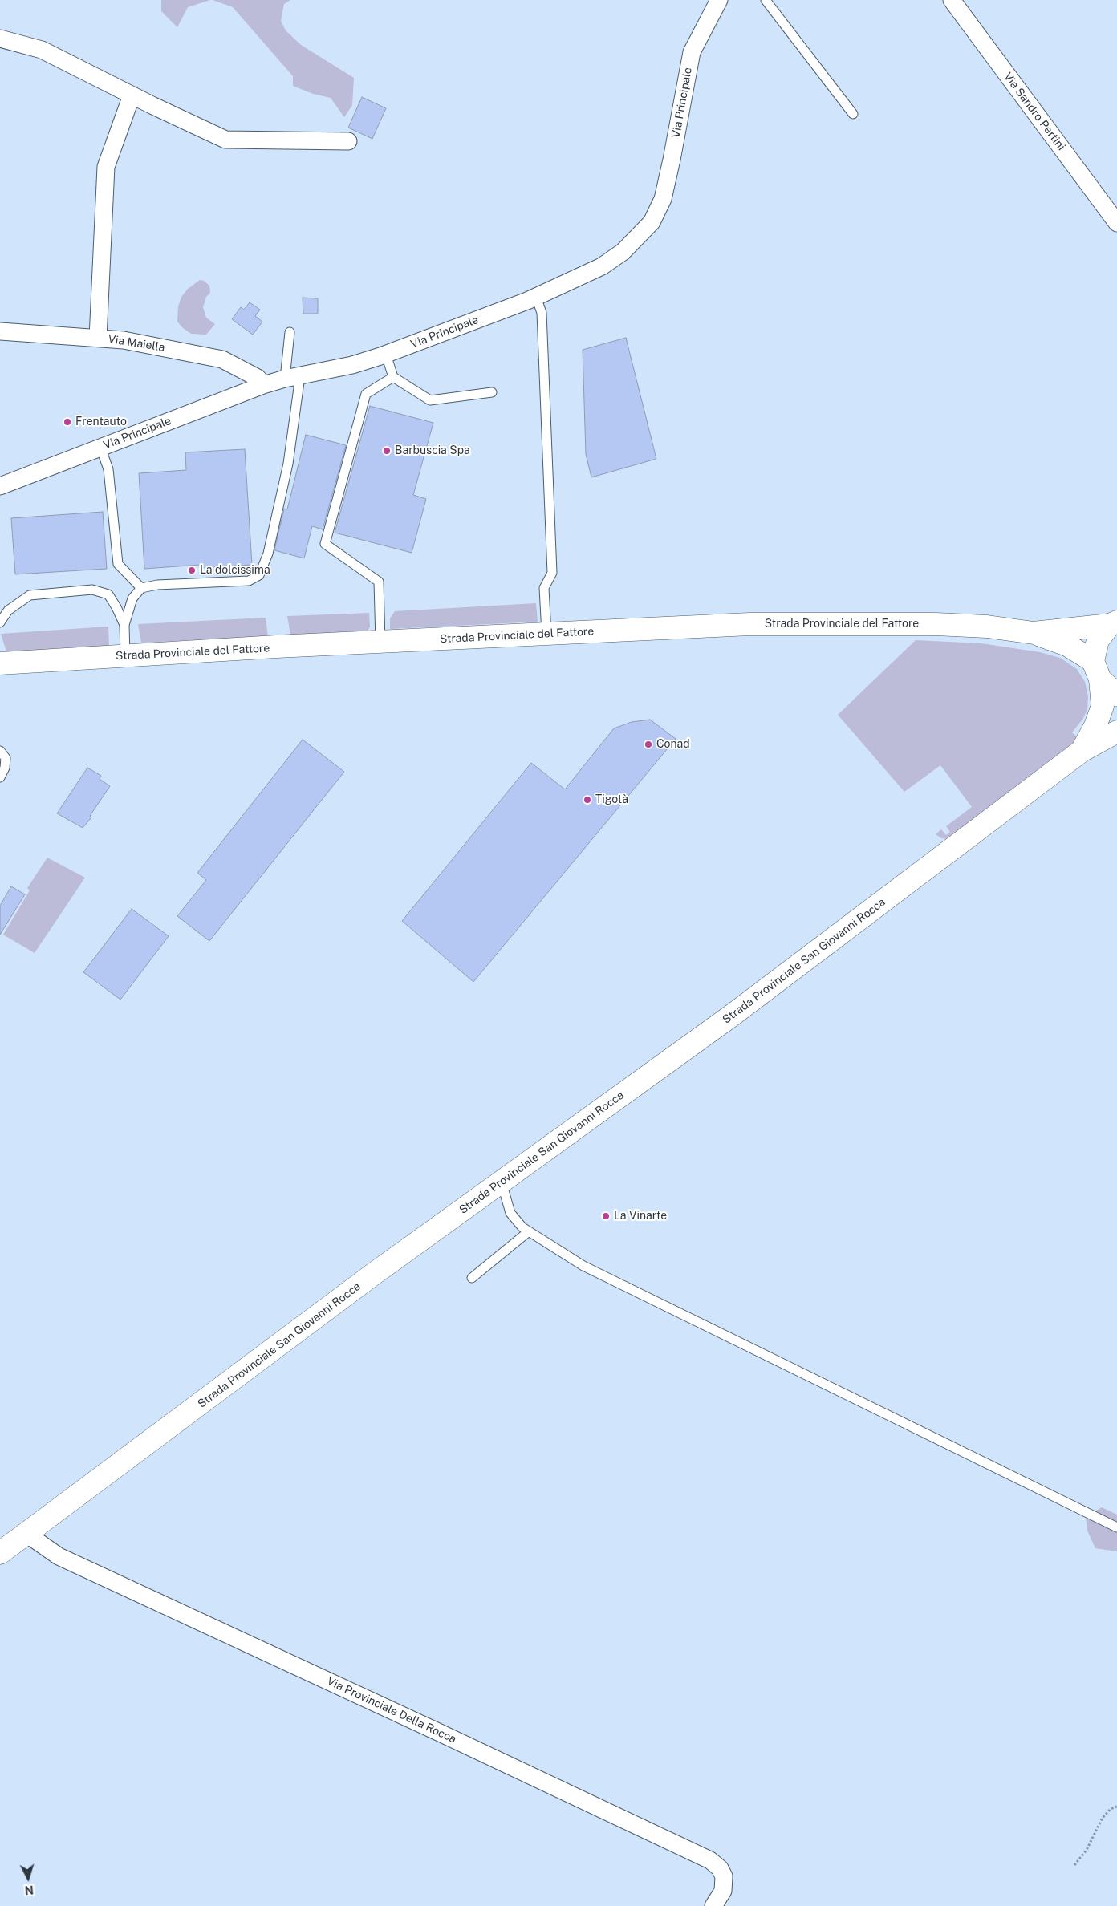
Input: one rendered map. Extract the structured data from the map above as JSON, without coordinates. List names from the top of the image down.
{
  "streets": {
    "main road": ["Strada Provinciale del Fattore", "Strada Provinciale San Giovanni Rocca"],
    "street": [
      "Via Principale",
      "Via Sandro Pertini",
      "Via Maiella",
      "Via Provinciale Della Rocca"
    ]
  },
  "crossings": [
    ["Via Principale", "Via Maiella"],
    ["Strada Provinciale del Fattore", "Strada Provinciale San Giovanni Rocca"],
    ["Strada Provinciale San Giovanni Rocca", "Via Provinciale Della Rocca"]
  ],
  "places": [
    "Frentauto",
    "Barbuscia Spa",
    "La dolcissima",
    "Conad",
    "Tigotà",
    "La Vinarte"
  ],
  "north": "bottom"
}
